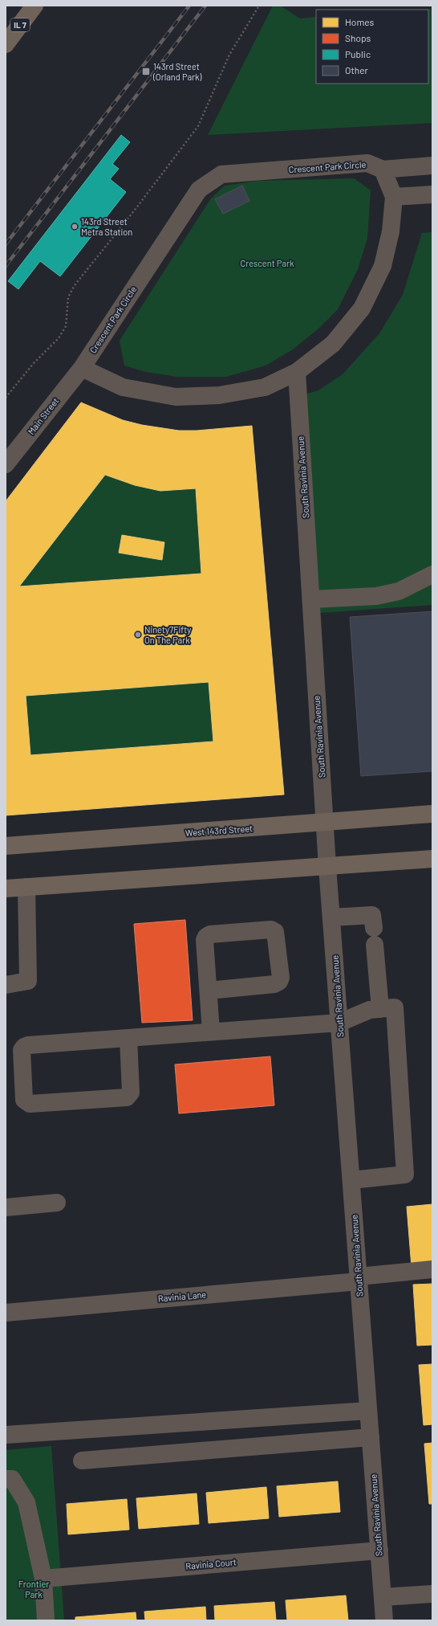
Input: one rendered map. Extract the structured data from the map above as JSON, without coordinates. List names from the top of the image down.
{
  "streets": {
    "main road": ["IL 7", "West 143rd Street"],
    "street": [
      "Crescent Park Circle",
      "Main Street",
      "South Ravinia Avenue",
      "Ravinia Lane",
      "Ravinia Court"
    ]
  },
  "crossings": [
    ["Crescent Park Circle", "Main Street"],
    ["South Ravinia Avenue", "West 143rd Street"],
    ["South Ravinia Avenue", "Ravinia Lane"],
    ["South Ravinia Avenue", "Ravinia Court"]
  ],
  "parks": ["Crescent Park", "Frontier Park"],
  "places": {
    "transit": ["143rd Street (Orland Park)"],
    "other": ["143rd Street Metra Station", "Ninety7Fifty On The Park"]
  },
  "legend": [
    "Homes",
    "Shops",
    "Public",
    "Other"
  ]
}
